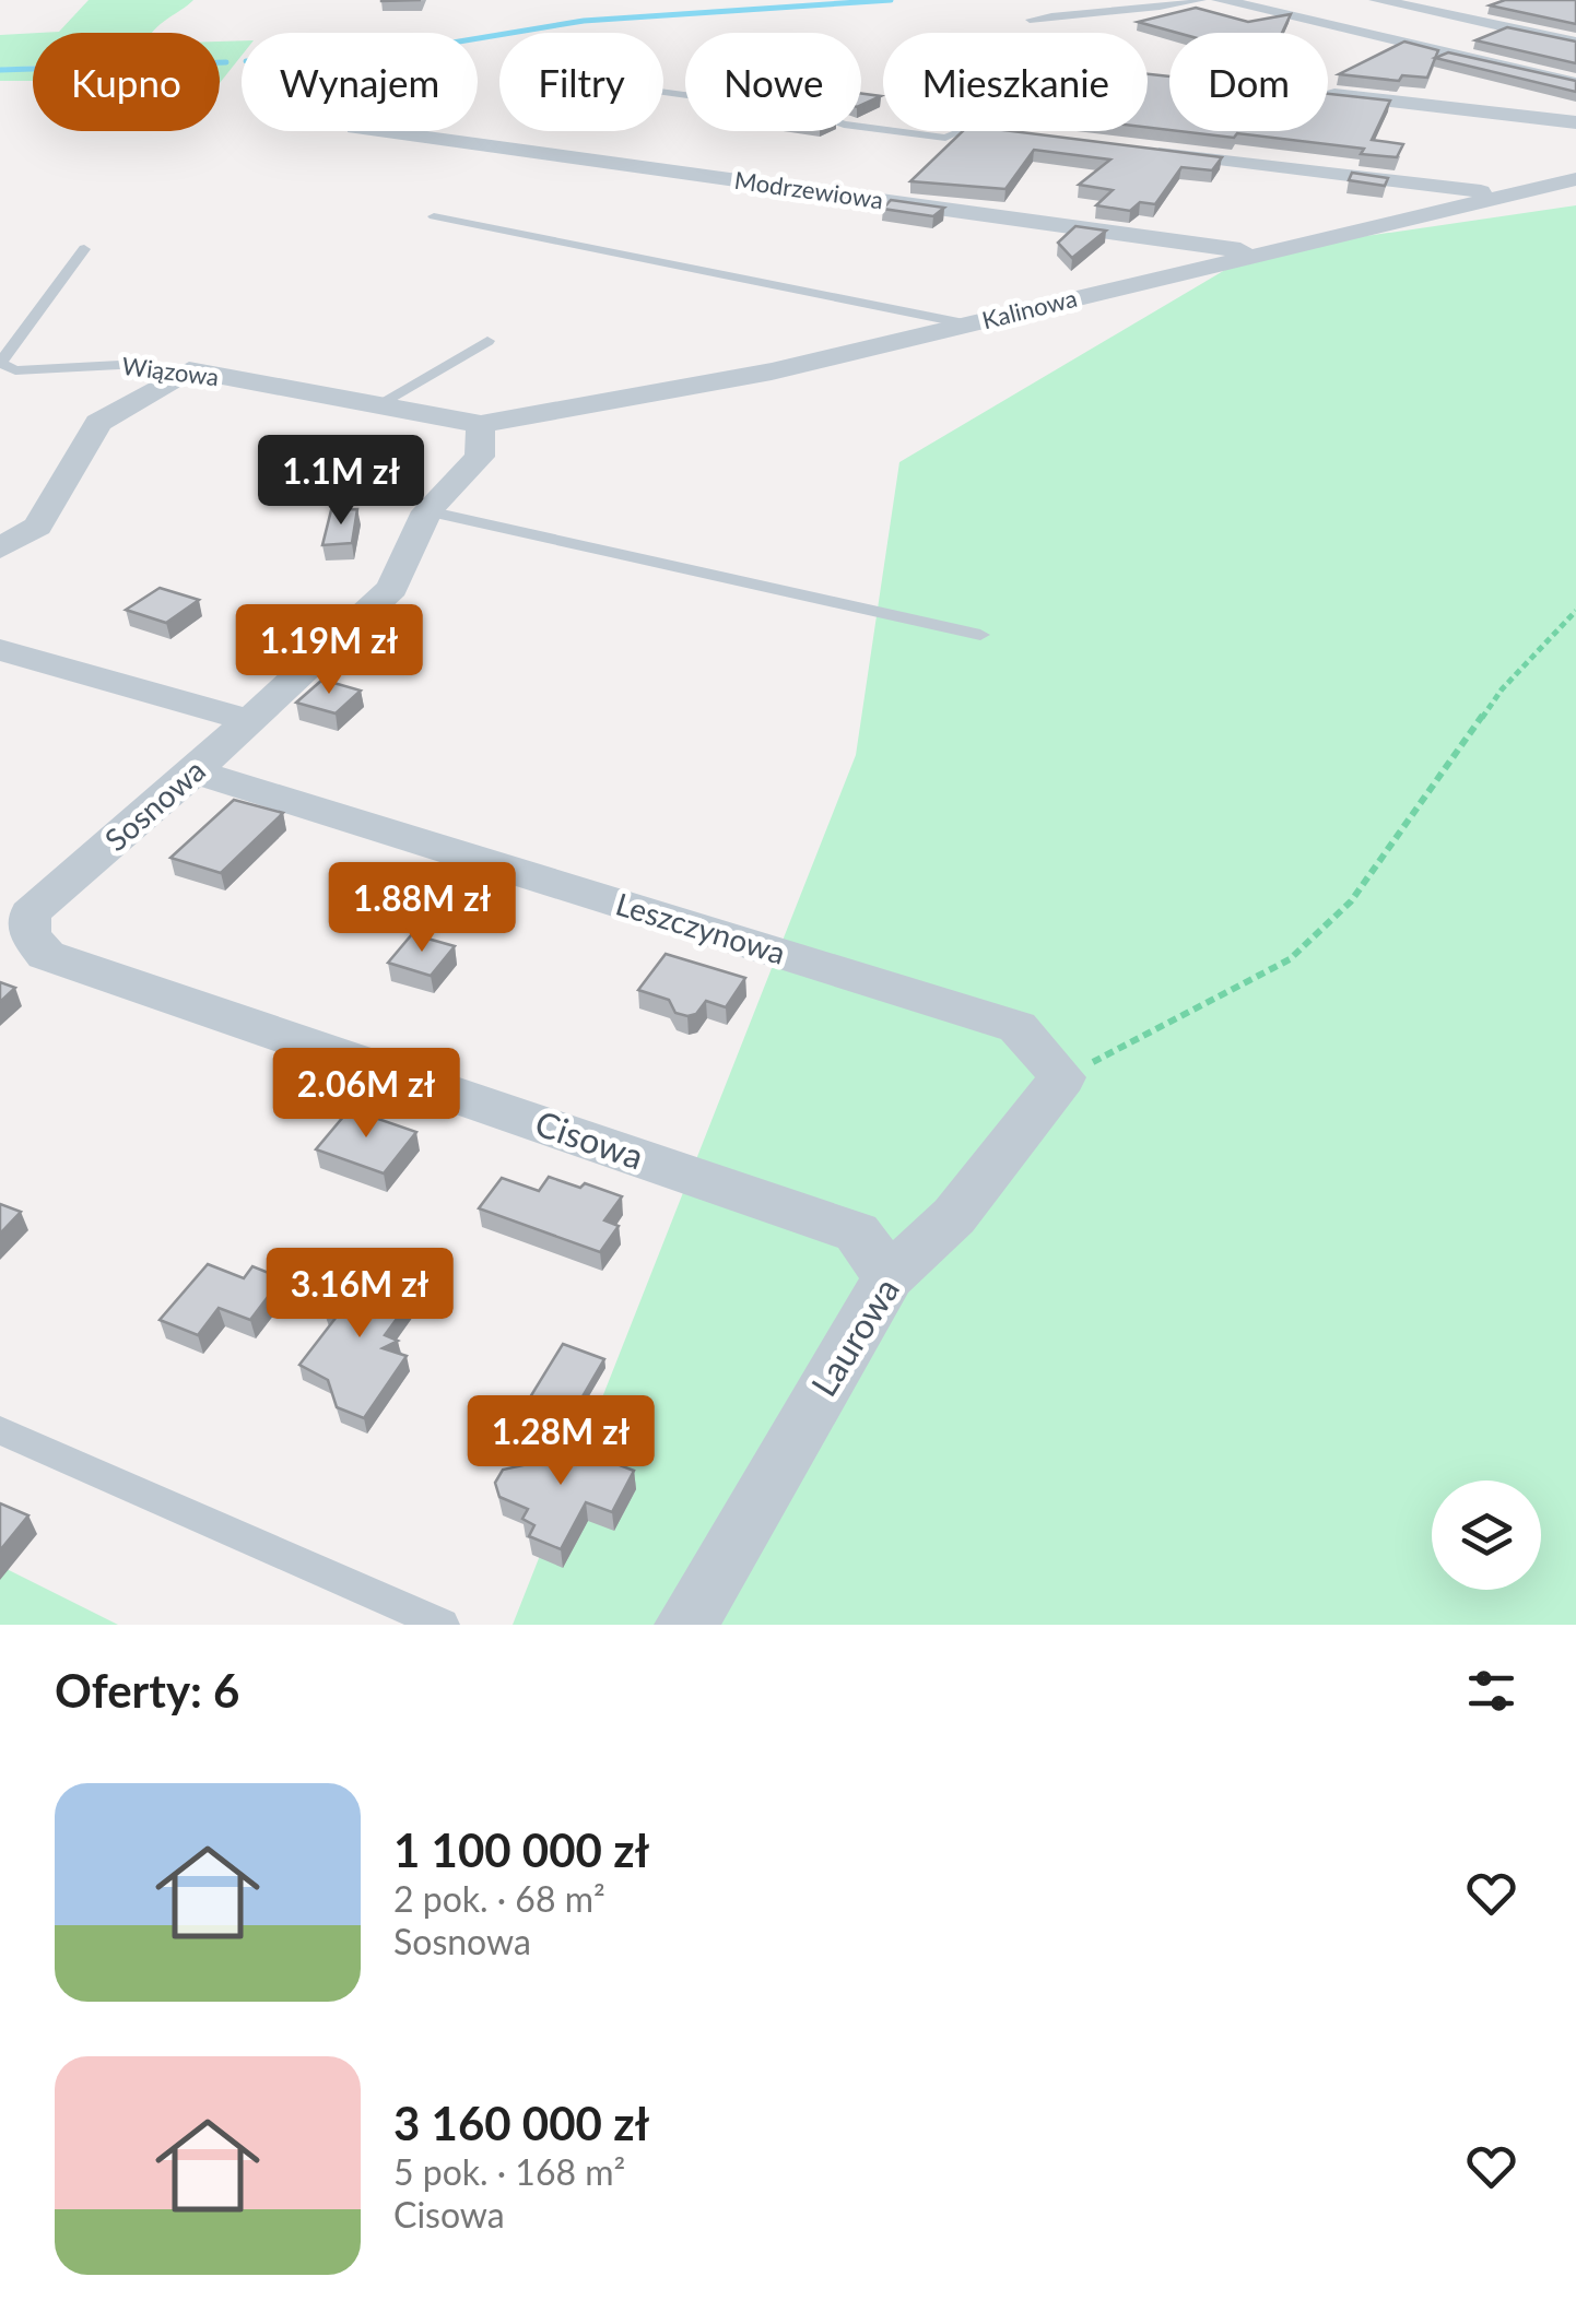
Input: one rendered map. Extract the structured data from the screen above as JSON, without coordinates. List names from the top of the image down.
{
  "streets": {
    "street": [
      "Modrzewiowa",
      "Kalinowa",
      "Wiązowa",
      "Sosnowa",
      "Leszczynowa",
      "Cisowa",
      "Laurowa"
    ]
  },
  "crossings": [
    ["Modrzewiowa", "Kalinowa"],
    ["Kalinowa", "Wiązowa"],
    ["Kalinowa", "Sosnowa"],
    ["Wiązowa", "Sosnowa"],
    ["Sosnowa", "Leszczynowa"],
    ["Sosnowa", "Cisowa"],
    ["Leszczynowa", "Laurowa"],
    ["Cisowa", "Laurowa"]
  ],
  "page": {
    "chip": [
      "Kupno",
      "Wynajem",
      "Filtry",
      "Nowe",
      "Mieszkanie",
      "Dom"
    ],
    "price": [
      "1.1M zł",
      "1.19M zł",
      "1.88M zł",
      "2.06M zł",
      "3.16M zł",
      "1.28M zł"
    ],
    "heading": "Oferty: 6",
    "list": [
      {
        "name": "1 100 000 zł",
        "note": "2 pok. · 68 m² · Sosnowa"
      },
      {
        "name": "3 160 000 zł",
        "note": "5 pok. · 168 m² · Cisowa"
      }
    ]
  }
}
